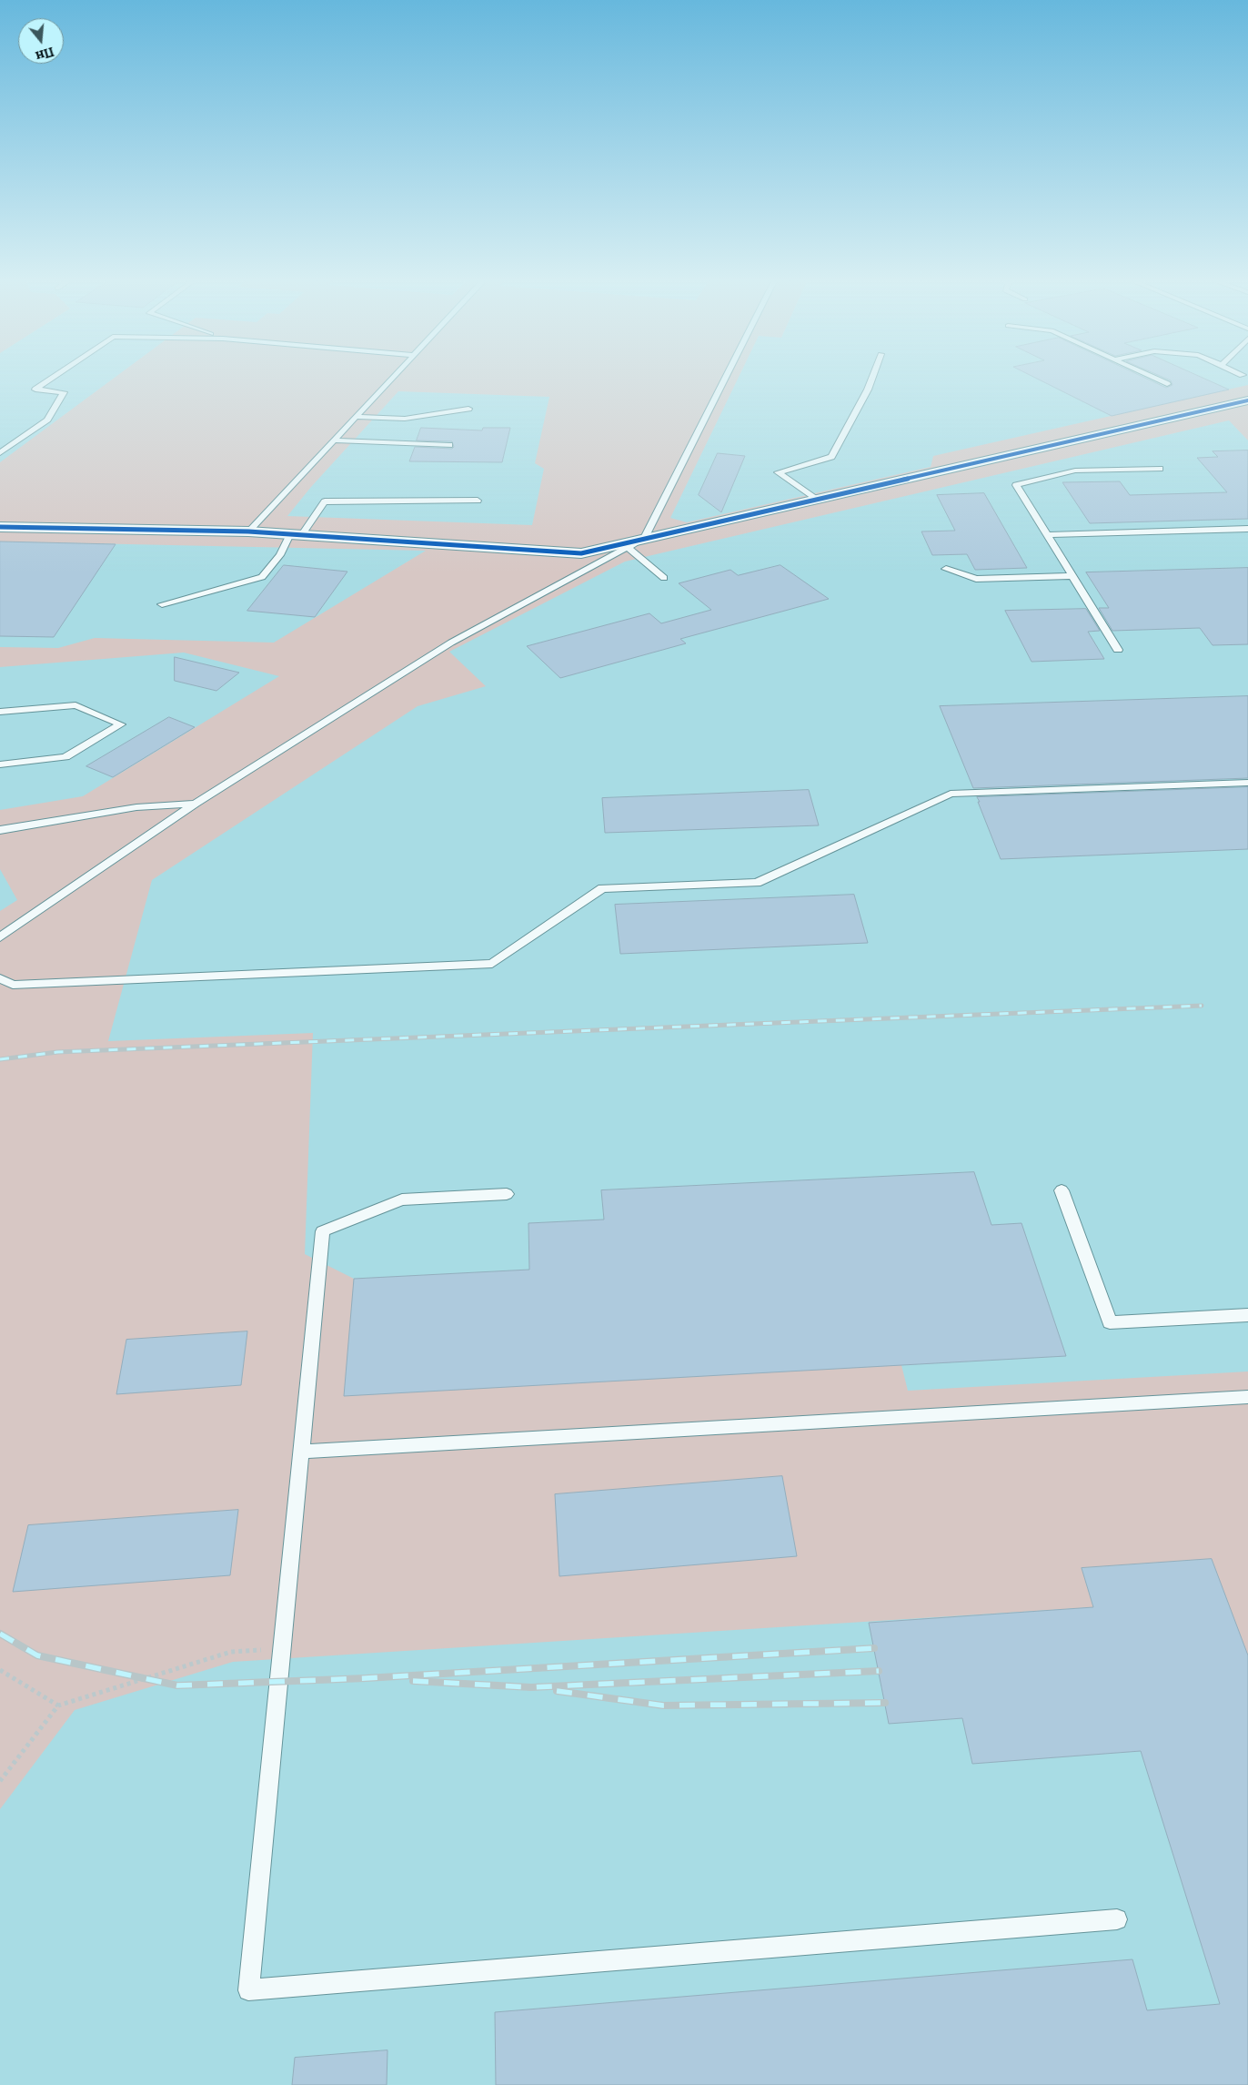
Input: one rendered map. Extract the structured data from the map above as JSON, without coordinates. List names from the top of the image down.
{
  "north": "bottom"
}
